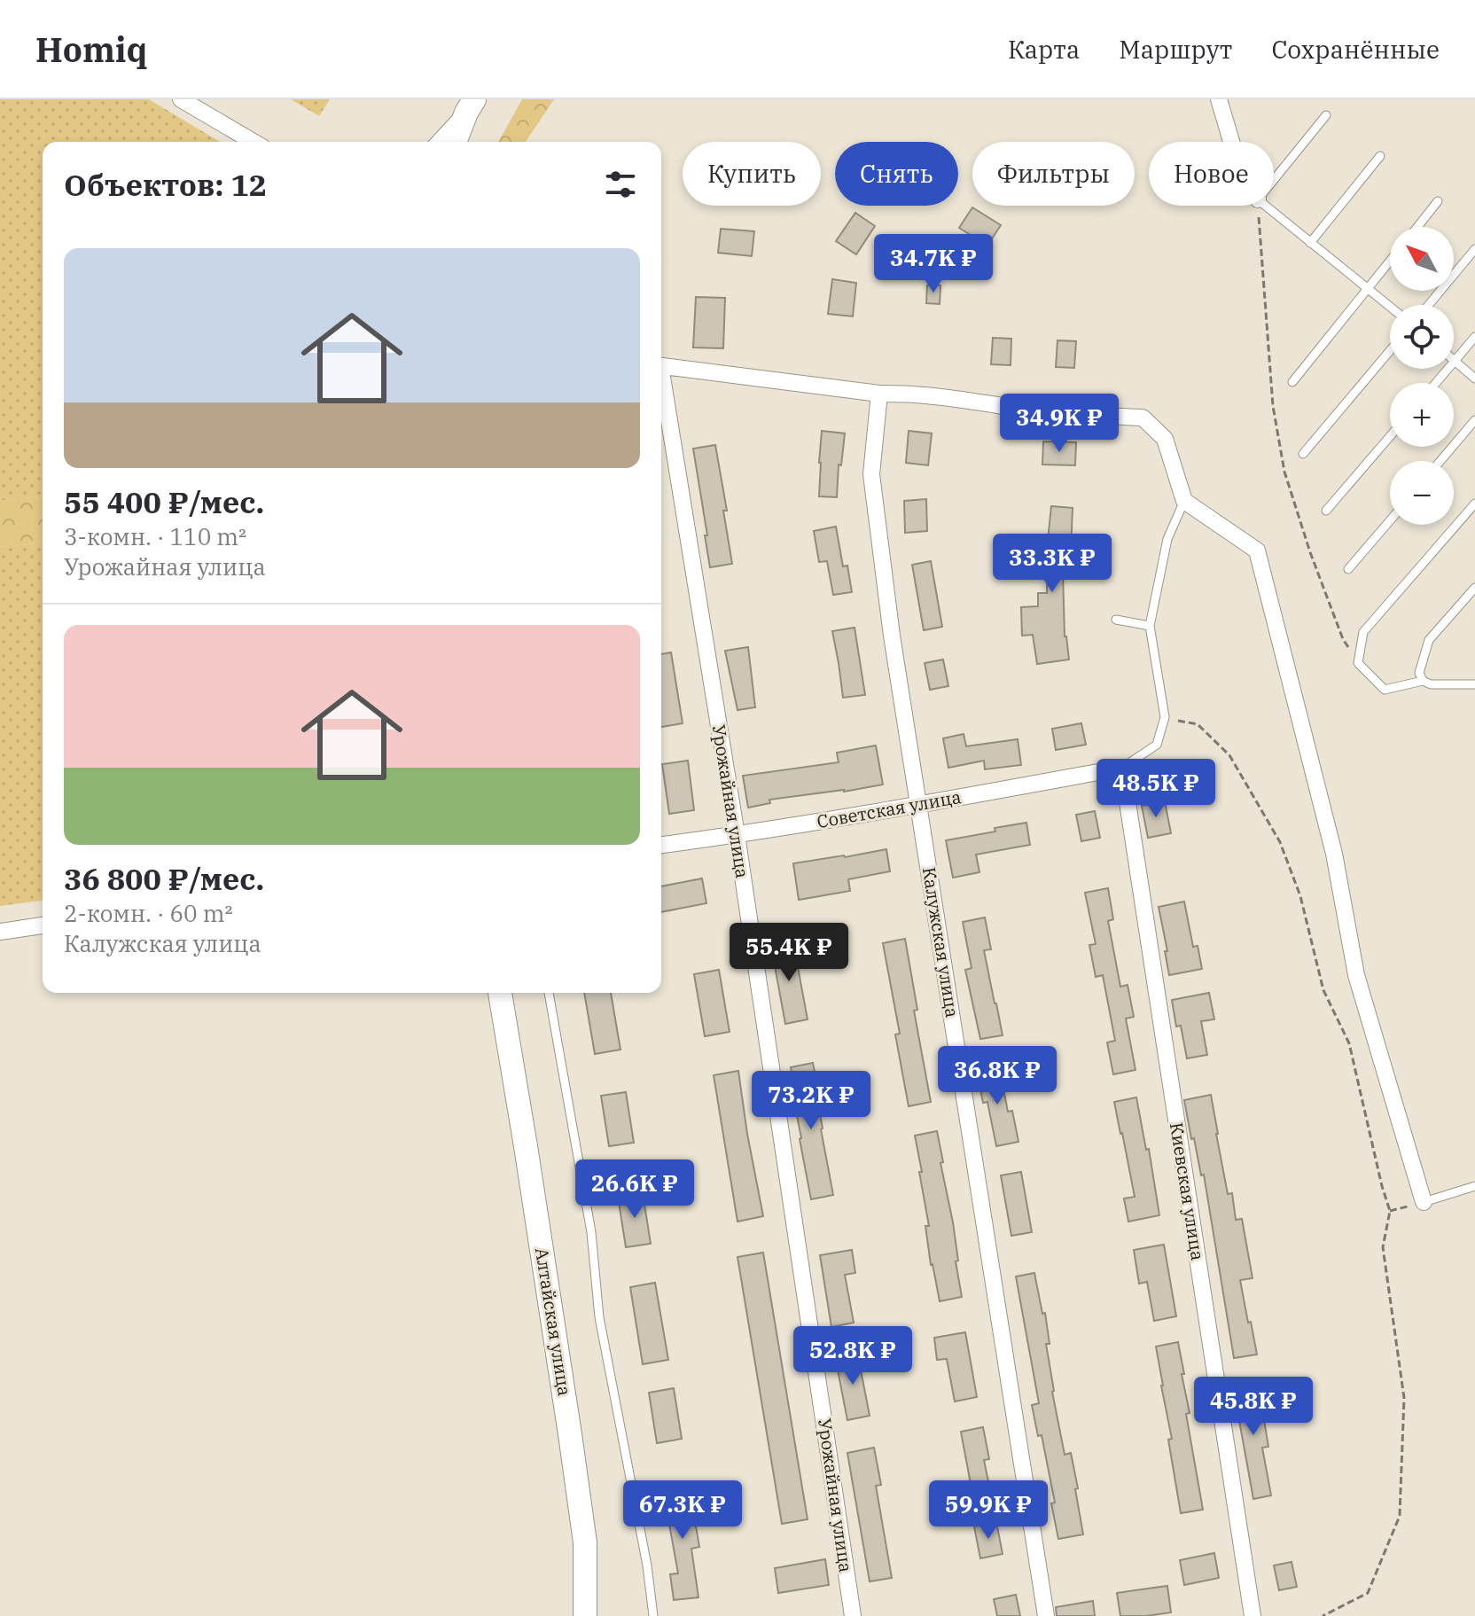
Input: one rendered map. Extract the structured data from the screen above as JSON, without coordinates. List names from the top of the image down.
{
  "streets": {
    "main road": ["Алтайская улица"],
    "street": [
      "Урожайная улица",
      "Советская улица",
      "Калужская улица",
      "Киевская улица"
    ]
  },
  "crossings": [
    ["Урожайная улица", "Советская улица"],
    ["Советская улица", "Калужская улица"],
    ["Советская улица", "Киевская улица"]
  ],
  "north": "top left",
  "page": {
    "header": "Homiq",
    "nav": ["Карта", "Маршрут", "Сохранённые"],
    "chip": [
      "Купить",
      "Снять",
      "Фильтры",
      "Новое"
    ],
    "heading": "Объектов: 12",
    "map_buttons": ["+", "−"],
    "list": [
      {
        "name": "55 400 ₽/мес.",
        "note": "3-комн. · 110 m² · Урожайная улица"
      },
      {
        "name": "36 800 ₽/мес.",
        "note": "2-комн. · 60 m² · Калужская улица"
      }
    ],
    "price": [
      "34.7K ₽",
      "34.9K ₽",
      "33.3K ₽",
      "48.5K ₽",
      "55.4K ₽",
      "36.8K ₽",
      "73.2K ₽",
      "26.6K ₽",
      "52.8K ₽",
      "45.8K ₽",
      "67.3K ₽",
      "59.9K ₽"
    ]
  }
}
